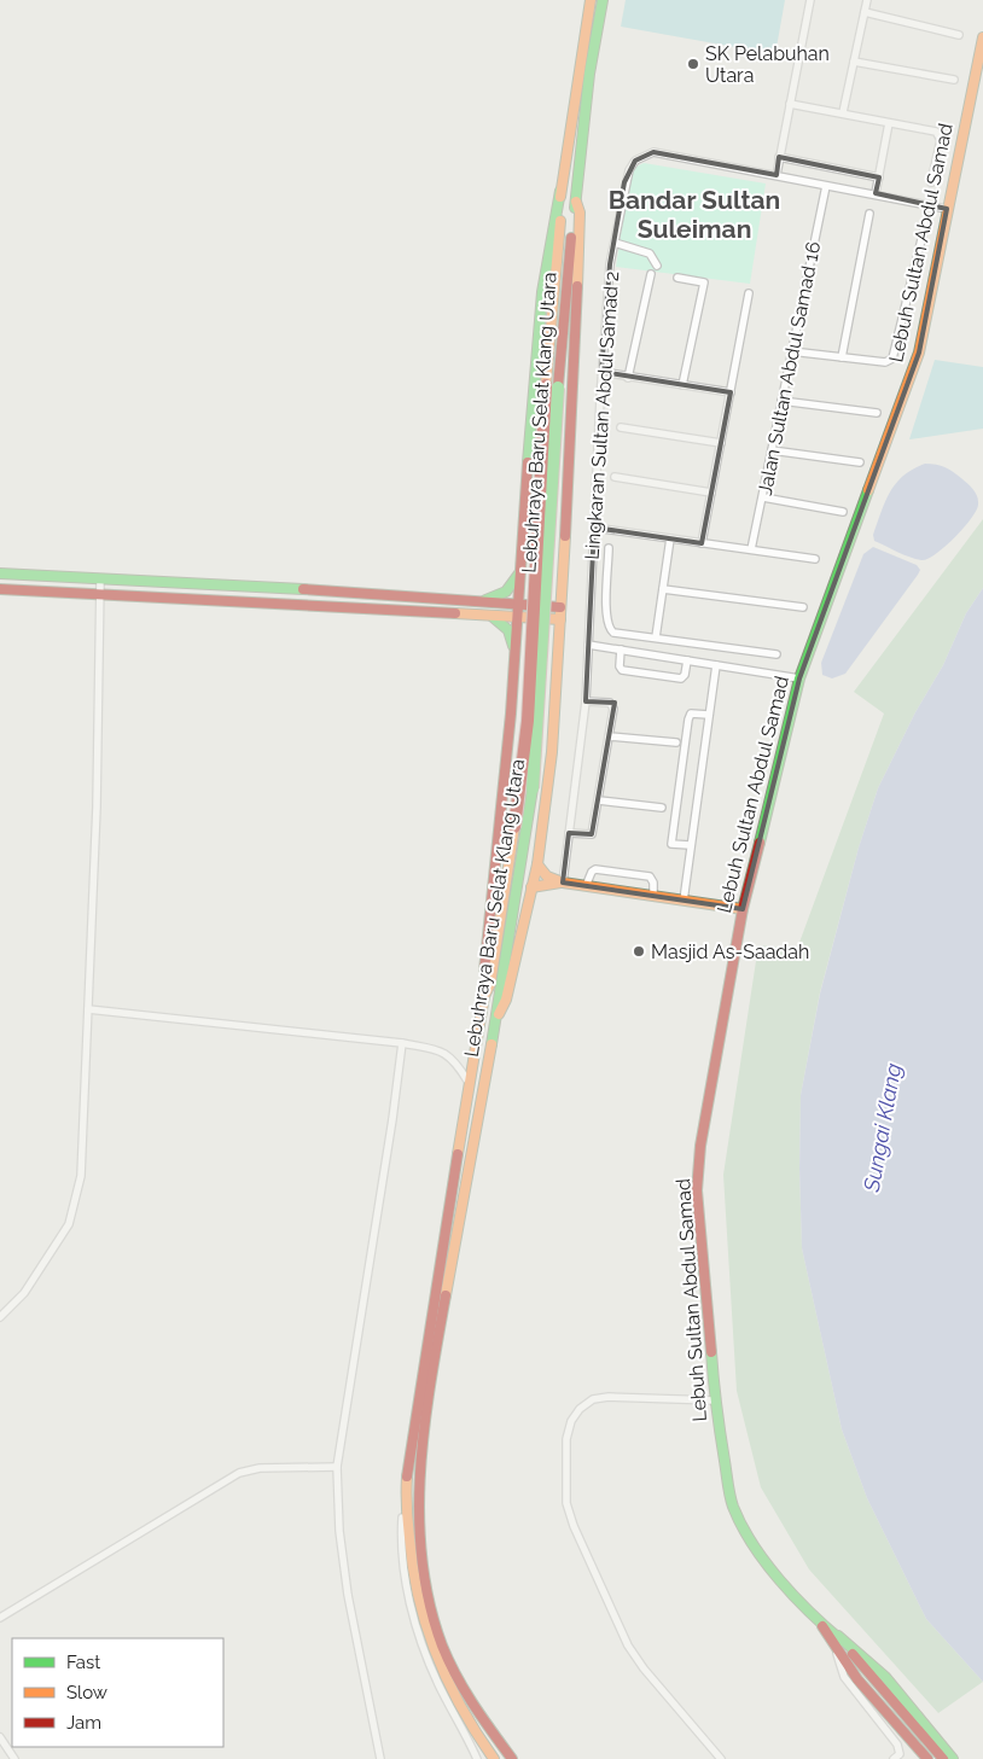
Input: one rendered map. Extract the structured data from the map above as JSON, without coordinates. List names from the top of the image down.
{
  "streets": {
    "main road": ["Lebuh Sultan Abdul Samad", "Lebuhraya Baru Selat Klang Utara"],
    "street": ["Jalan Sultan Abdul Samad 16", "Lingkaran Sultan Abdul Samad 2"]
  },
  "crossings": [
    ["Lebuh Sultan Abdul Samad", "Lingkaran Sultan Abdul Samad 2"],
    ["Jalan Sultan Abdul Samad 16", "Lingkaran Sultan Abdul Samad 2"]
  ],
  "districts": ["Bandar Sultan Suleiman"],
  "water": ["Sungai Klang"],
  "places": ["SK Pelabuhan Utara", "Masjid As-Saadah"],
  "legend": ["Fast", "Slow", "Jam"]
}
